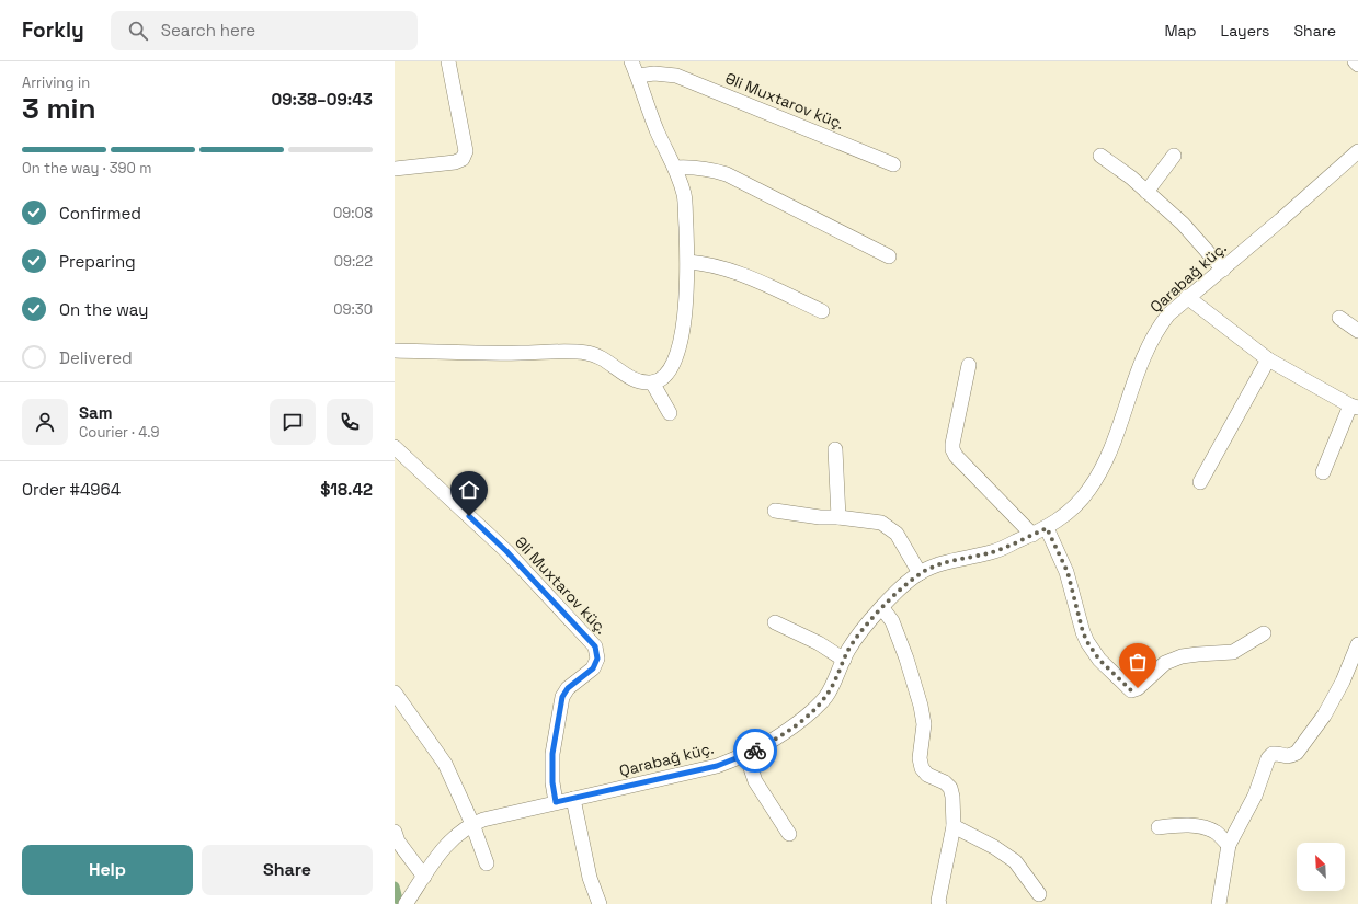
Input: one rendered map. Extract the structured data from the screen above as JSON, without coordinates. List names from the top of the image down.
{
  "streets": {
    "street": ["Əli Muxtarov küç.", "Qarabağ küç."]
  },
  "crossings": [
    ["Əli Muxtarov küç.", "Qarabağ küç."]
  ],
  "north": "top left",
  "page": {
    "header": "Forkly",
    "search": "Search here",
    "nav": ["Map", "Layers", "Share"],
    "heading": ["3 min", "Arriving in", "09:38–09:43"],
    "panel": [
      "Sam",
      "Courier · 4.9",
      "Order #4964",
      "$18.42"
    ],
    "bar": "On the way · 390 m",
    "list": [
      ["Confirmed", "09:08"],
      ["Preparing", "09:22"],
      ["On the way", "09:30"],
      "Delivered"
    ],
    "buttons": ["Help", "Share"]
  }
}
